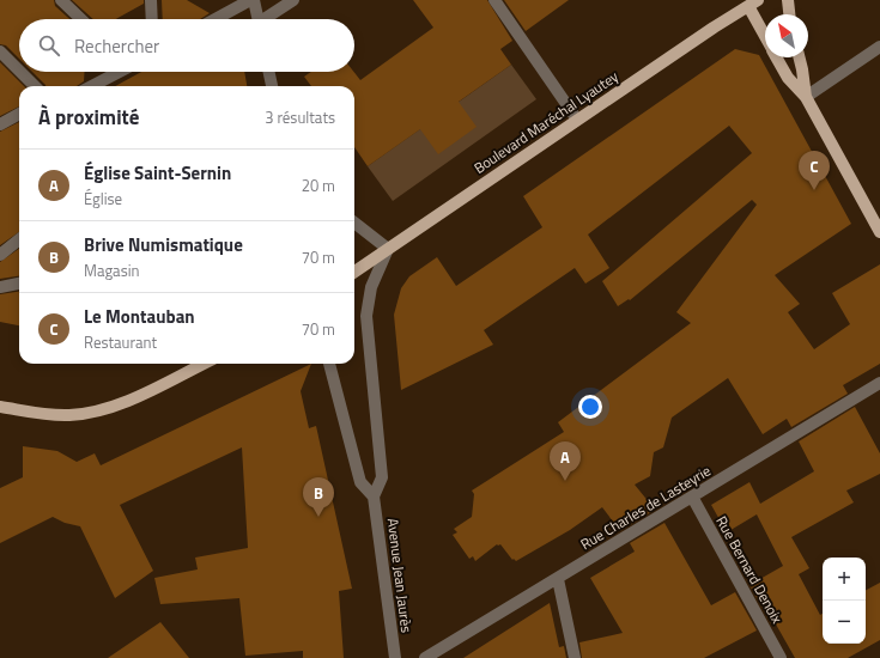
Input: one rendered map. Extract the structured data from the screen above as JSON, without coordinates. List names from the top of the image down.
{
  "streets": {
    "main road": ["Boulevard Maréchal Lyautey"],
    "street": ["Rue Charles de Lasteyrie", "Rue Bernard Denoix", "Avenue Jean Jaurès"]
  },
  "crossings": [
    ["Boulevard Maréchal Lyautey", "Avenue Jean Jaurès"],
    ["Rue Charles de Lasteyrie", "Rue Bernard Denoix"]
  ],
  "north": "top left",
  "page": {
    "search": "Rechercher",
    "heading": ["À proximité", "3 résultats"],
    "list": [
      {
        "mark": "A",
        "name": "Église Saint-Sernin",
        "note": "Église",
        "value": "20 m"
      },
      {
        "mark": "B",
        "name": "Brive Numismatique",
        "note": "Magasin",
        "value": "70 m"
      },
      {
        "mark": "C",
        "name": "Le Montauban",
        "note": "Restaurant",
        "value": "70 m"
      }
    ],
    "pins": ["C", "A", "B"],
    "map_buttons": ["+", "−"]
  }
}
